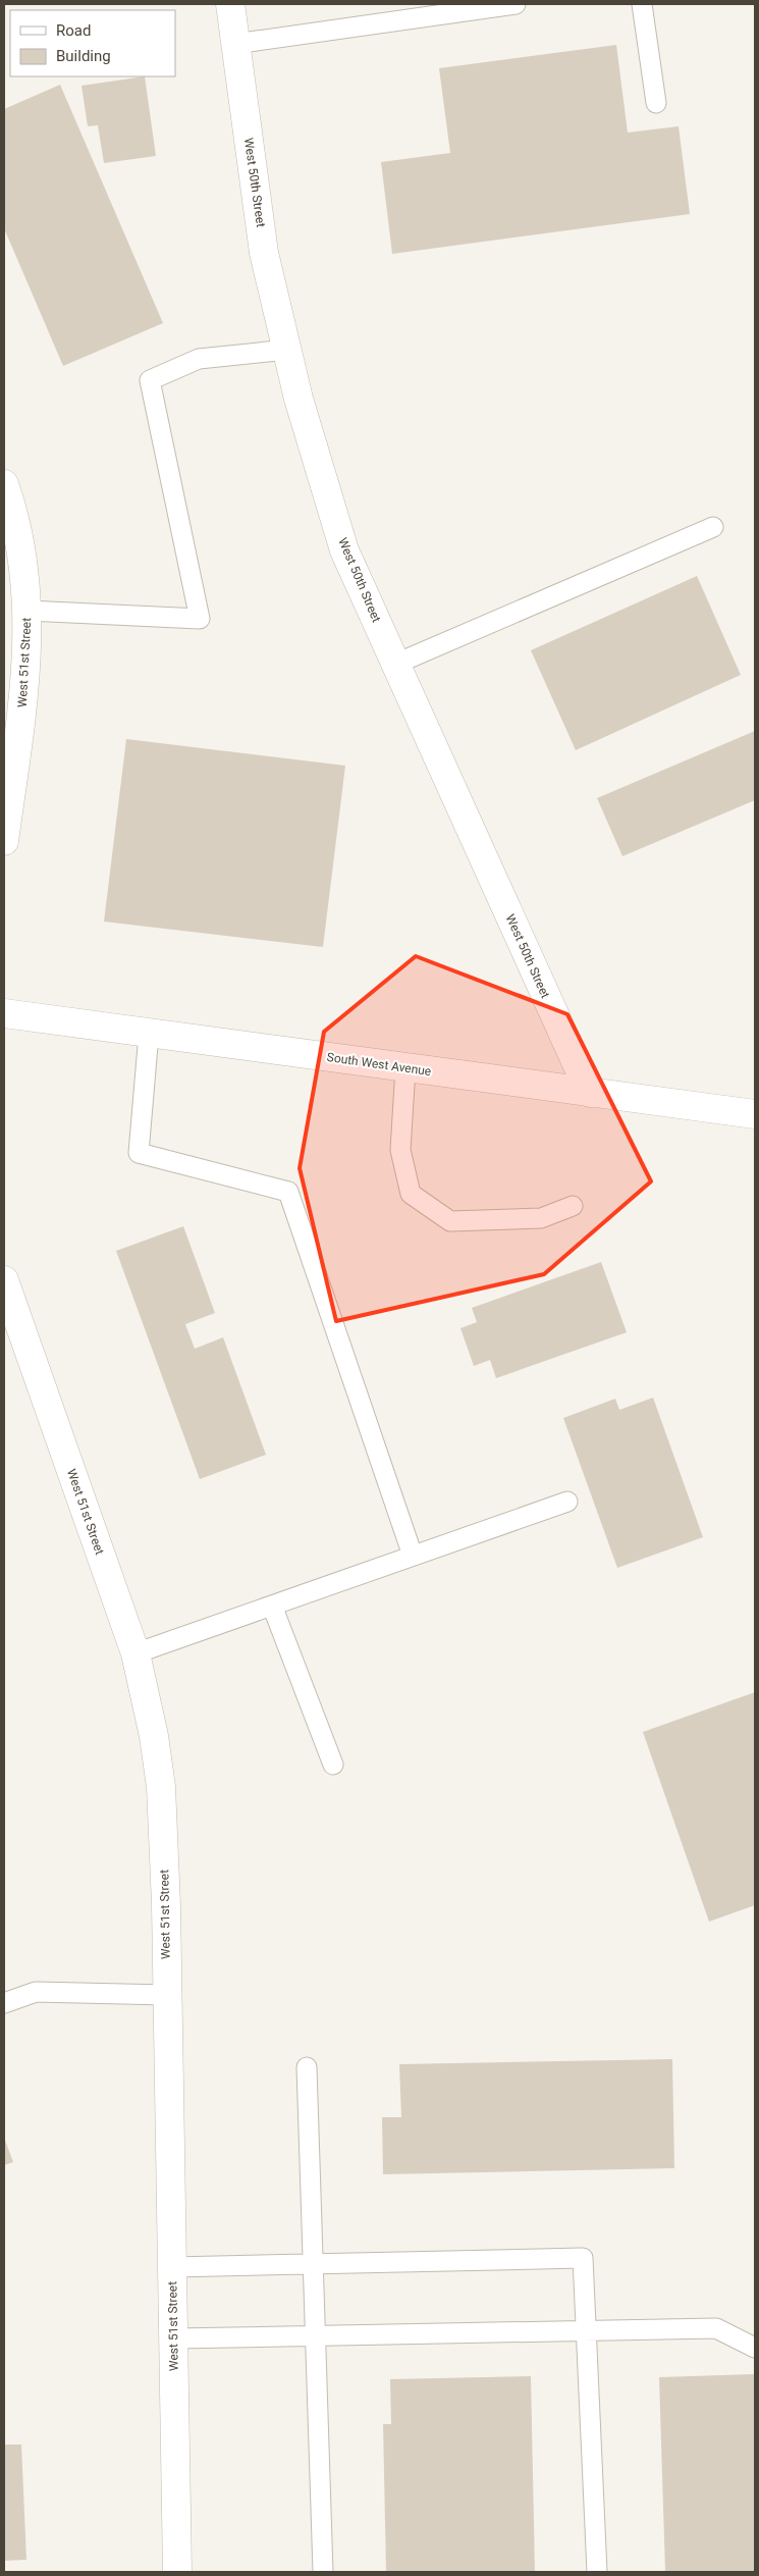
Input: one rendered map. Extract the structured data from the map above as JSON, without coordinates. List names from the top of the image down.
{
  "streets": {
    "street": ["West 50th Street", "West 51st Street", "South West Avenue"]
  },
  "crossings": [
    ["West 50th Street", "South West Avenue"]
  ],
  "legend": ["Road", "Building"]
}
